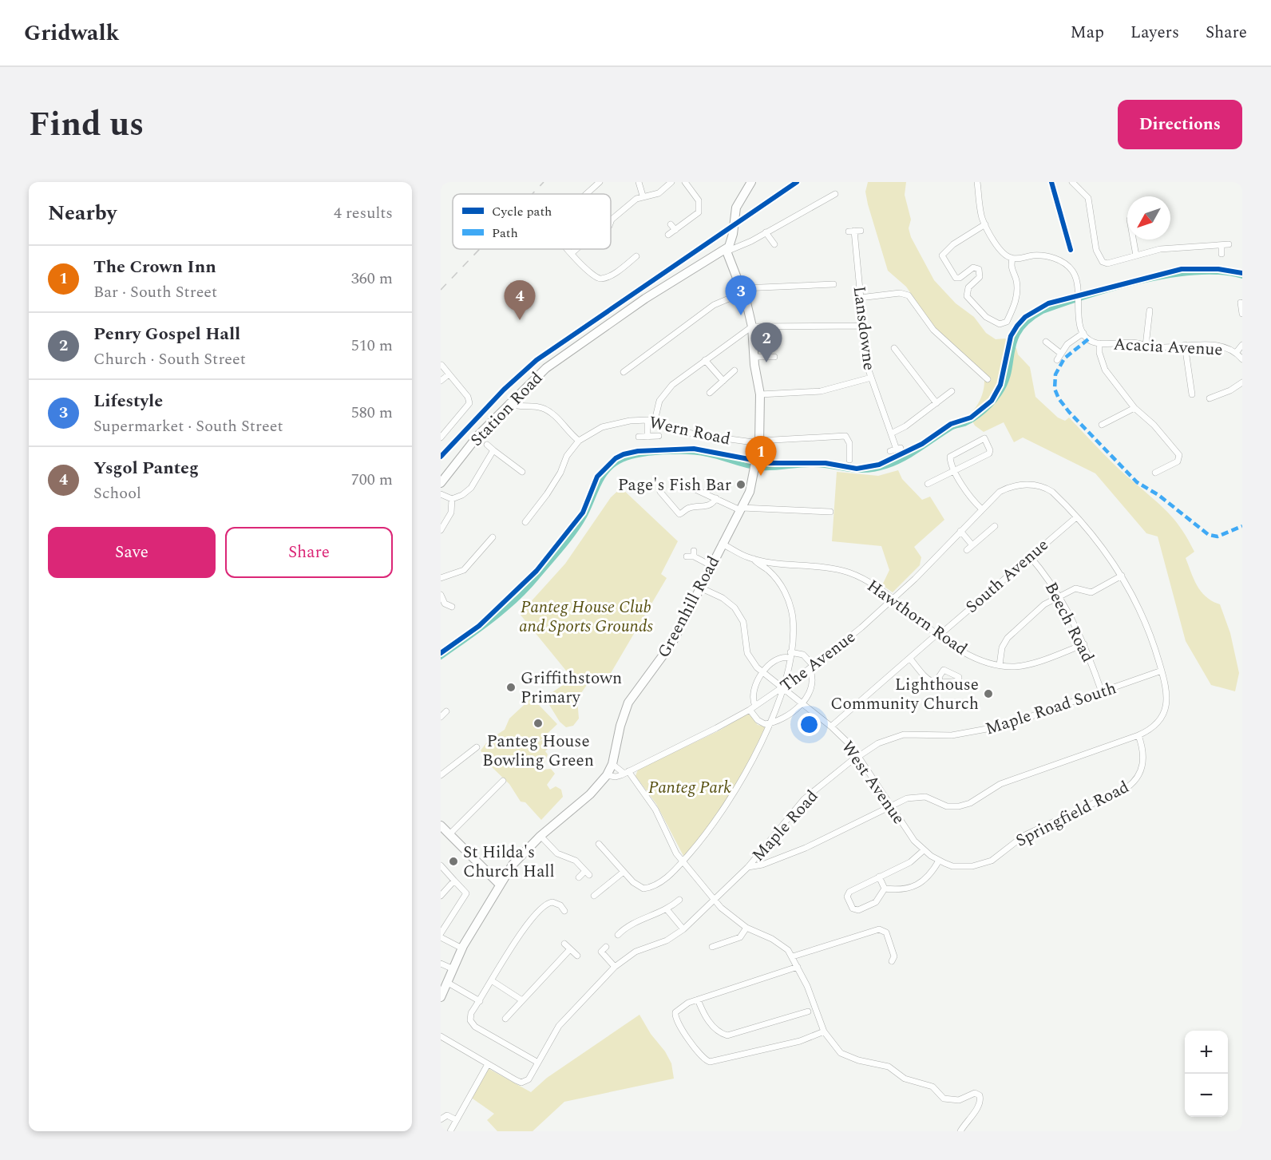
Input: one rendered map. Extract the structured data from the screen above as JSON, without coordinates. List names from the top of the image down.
{
  "streets": {
    "street": [
      "Lansdowne",
      "Acacia Avenue",
      "Station Road",
      "Wern Road",
      "South Avenue",
      "Greenhill Road",
      "Hawthorn Road",
      "Beech Road",
      "The Avenue",
      "Maple Road South",
      "West Avenue",
      "Springfield Road",
      "Maple Road"
    ]
  },
  "crossings": [
    ["Station Road", "Greenhill Road"],
    ["Wern Road", "Greenhill Road"],
    ["South Avenue", "Hawthorn Road"],
    ["South Avenue", "Beech Road"],
    ["South Avenue", "The Avenue"],
    ["South Avenue", "West Avenue"],
    ["Greenhill Road", "Hawthorn Road"],
    ["Greenhill Road", "The Avenue"],
    ["Greenhill Road", "West Avenue"],
    ["Hawthorn Road", "Beech Road"],
    ["Hawthorn Road", "The Avenue"],
    ["Beech Road", "Maple Road South"],
    ["The Avenue", "West Avenue"],
    ["Maple Road South", "West Avenue"],
    ["Maple Road South", "Maple Road"],
    ["West Avenue", "Springfield Road"],
    ["West Avenue", "Maple Road"]
  ],
  "parks": ["Panteg House Club and Sports Grounds", "Panteg Park"],
  "places": [
    "Page's Fish Bar",
    "Griffithstown Primary",
    "Lighthouse Community Church",
    "Panteg House Bowling Green",
    "St Hilda's Church Hall"
  ],
  "legend": ["Cycle path", "Path"],
  "north": "bottom left",
  "page": {
    "header": "Gridwalk",
    "nav": ["Map", "Layers", "Share"],
    "title": "Find us",
    "buttons": [
      "Directions",
      ["Save", "Share"]
    ],
    "heading": ["Nearby", "4 results"],
    "list": [
      {
        "mark": "1",
        "name": "The Crown Inn",
        "note": "Bar · South Street",
        "value": "360 m"
      },
      {
        "mark": "2",
        "name": "Penry Gospel Hall",
        "note": "Church · South Street",
        "value": "510 m"
      },
      {
        "mark": "3",
        "name": "Lifestyle",
        "note": "Supermarket · South Street",
        "value": "580 m"
      },
      {
        "mark": "4",
        "name": "Ysgol Panteg",
        "note": "School",
        "value": "700 m"
      }
    ],
    "pins": [
      "3",
      "4",
      "2",
      "1"
    ],
    "map_buttons": ["+", "−"]
  }
}
